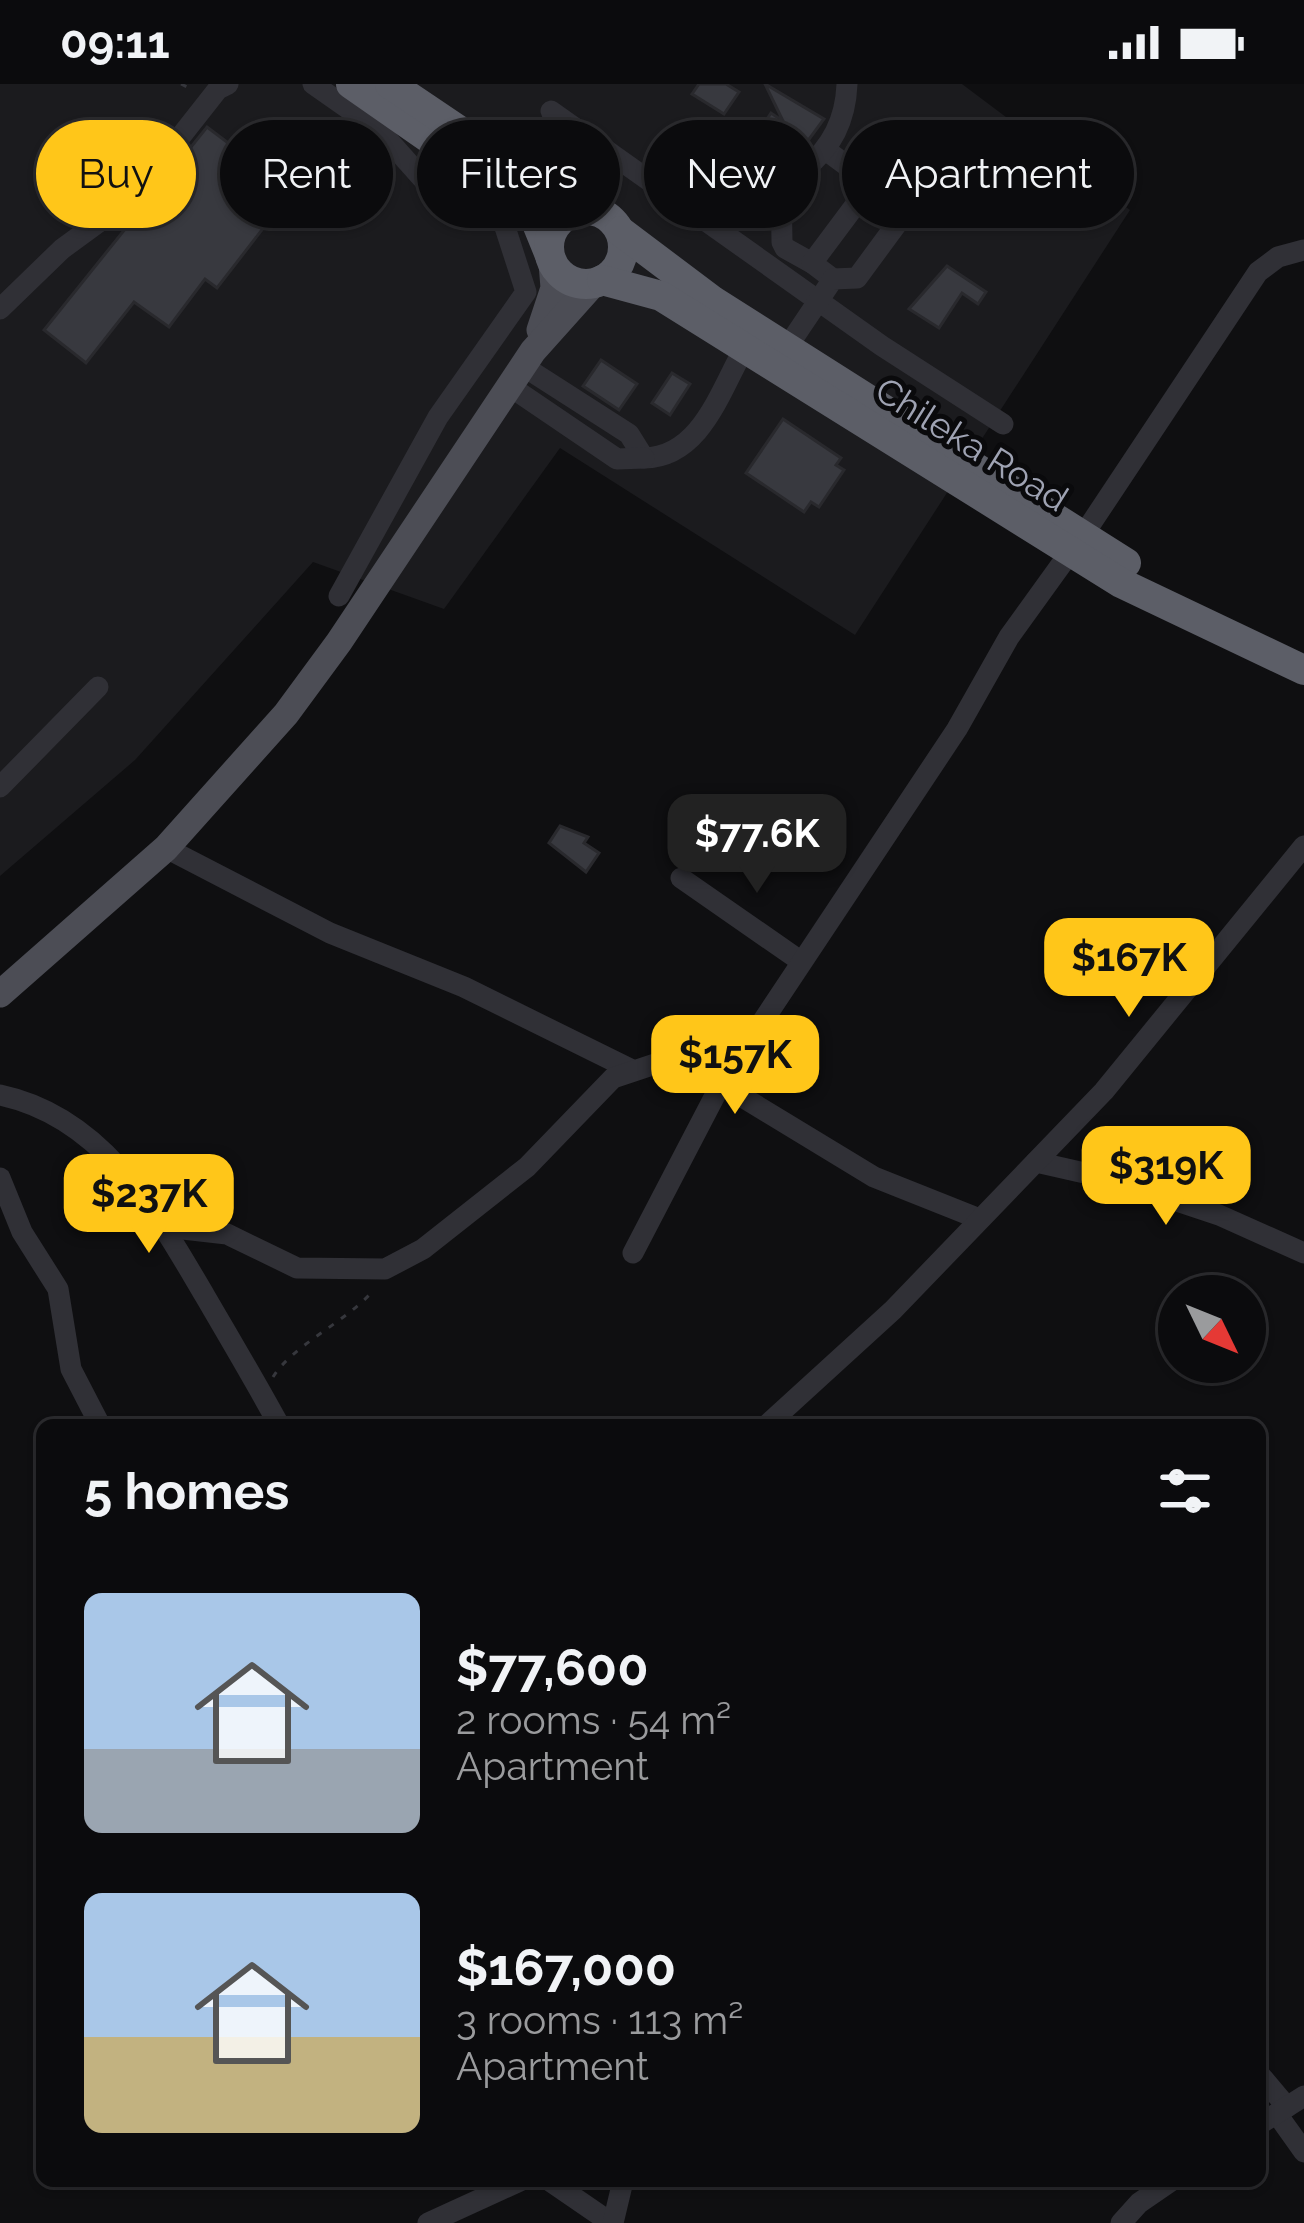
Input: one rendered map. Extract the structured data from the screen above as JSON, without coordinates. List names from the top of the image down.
{
  "streets": {
    "highway": ["Chileka Road"]
  },
  "north": "bottom right",
  "page": {
    "status": "09:11",
    "chip": [
      "Buy",
      "Rent",
      "Filters",
      "New",
      "Apartment"
    ],
    "price": [
      "$77.6K",
      "$167K",
      "$157K",
      "$319K",
      "$237K"
    ],
    "heading": "5 homes",
    "list": [
      {
        "name": "$77,600",
        "note": "2 rooms · 54 m² · Apartment"
      },
      {
        "name": "$167,000",
        "note": "3 rooms · 113 m² · Apartment"
      }
    ]
  }
}
